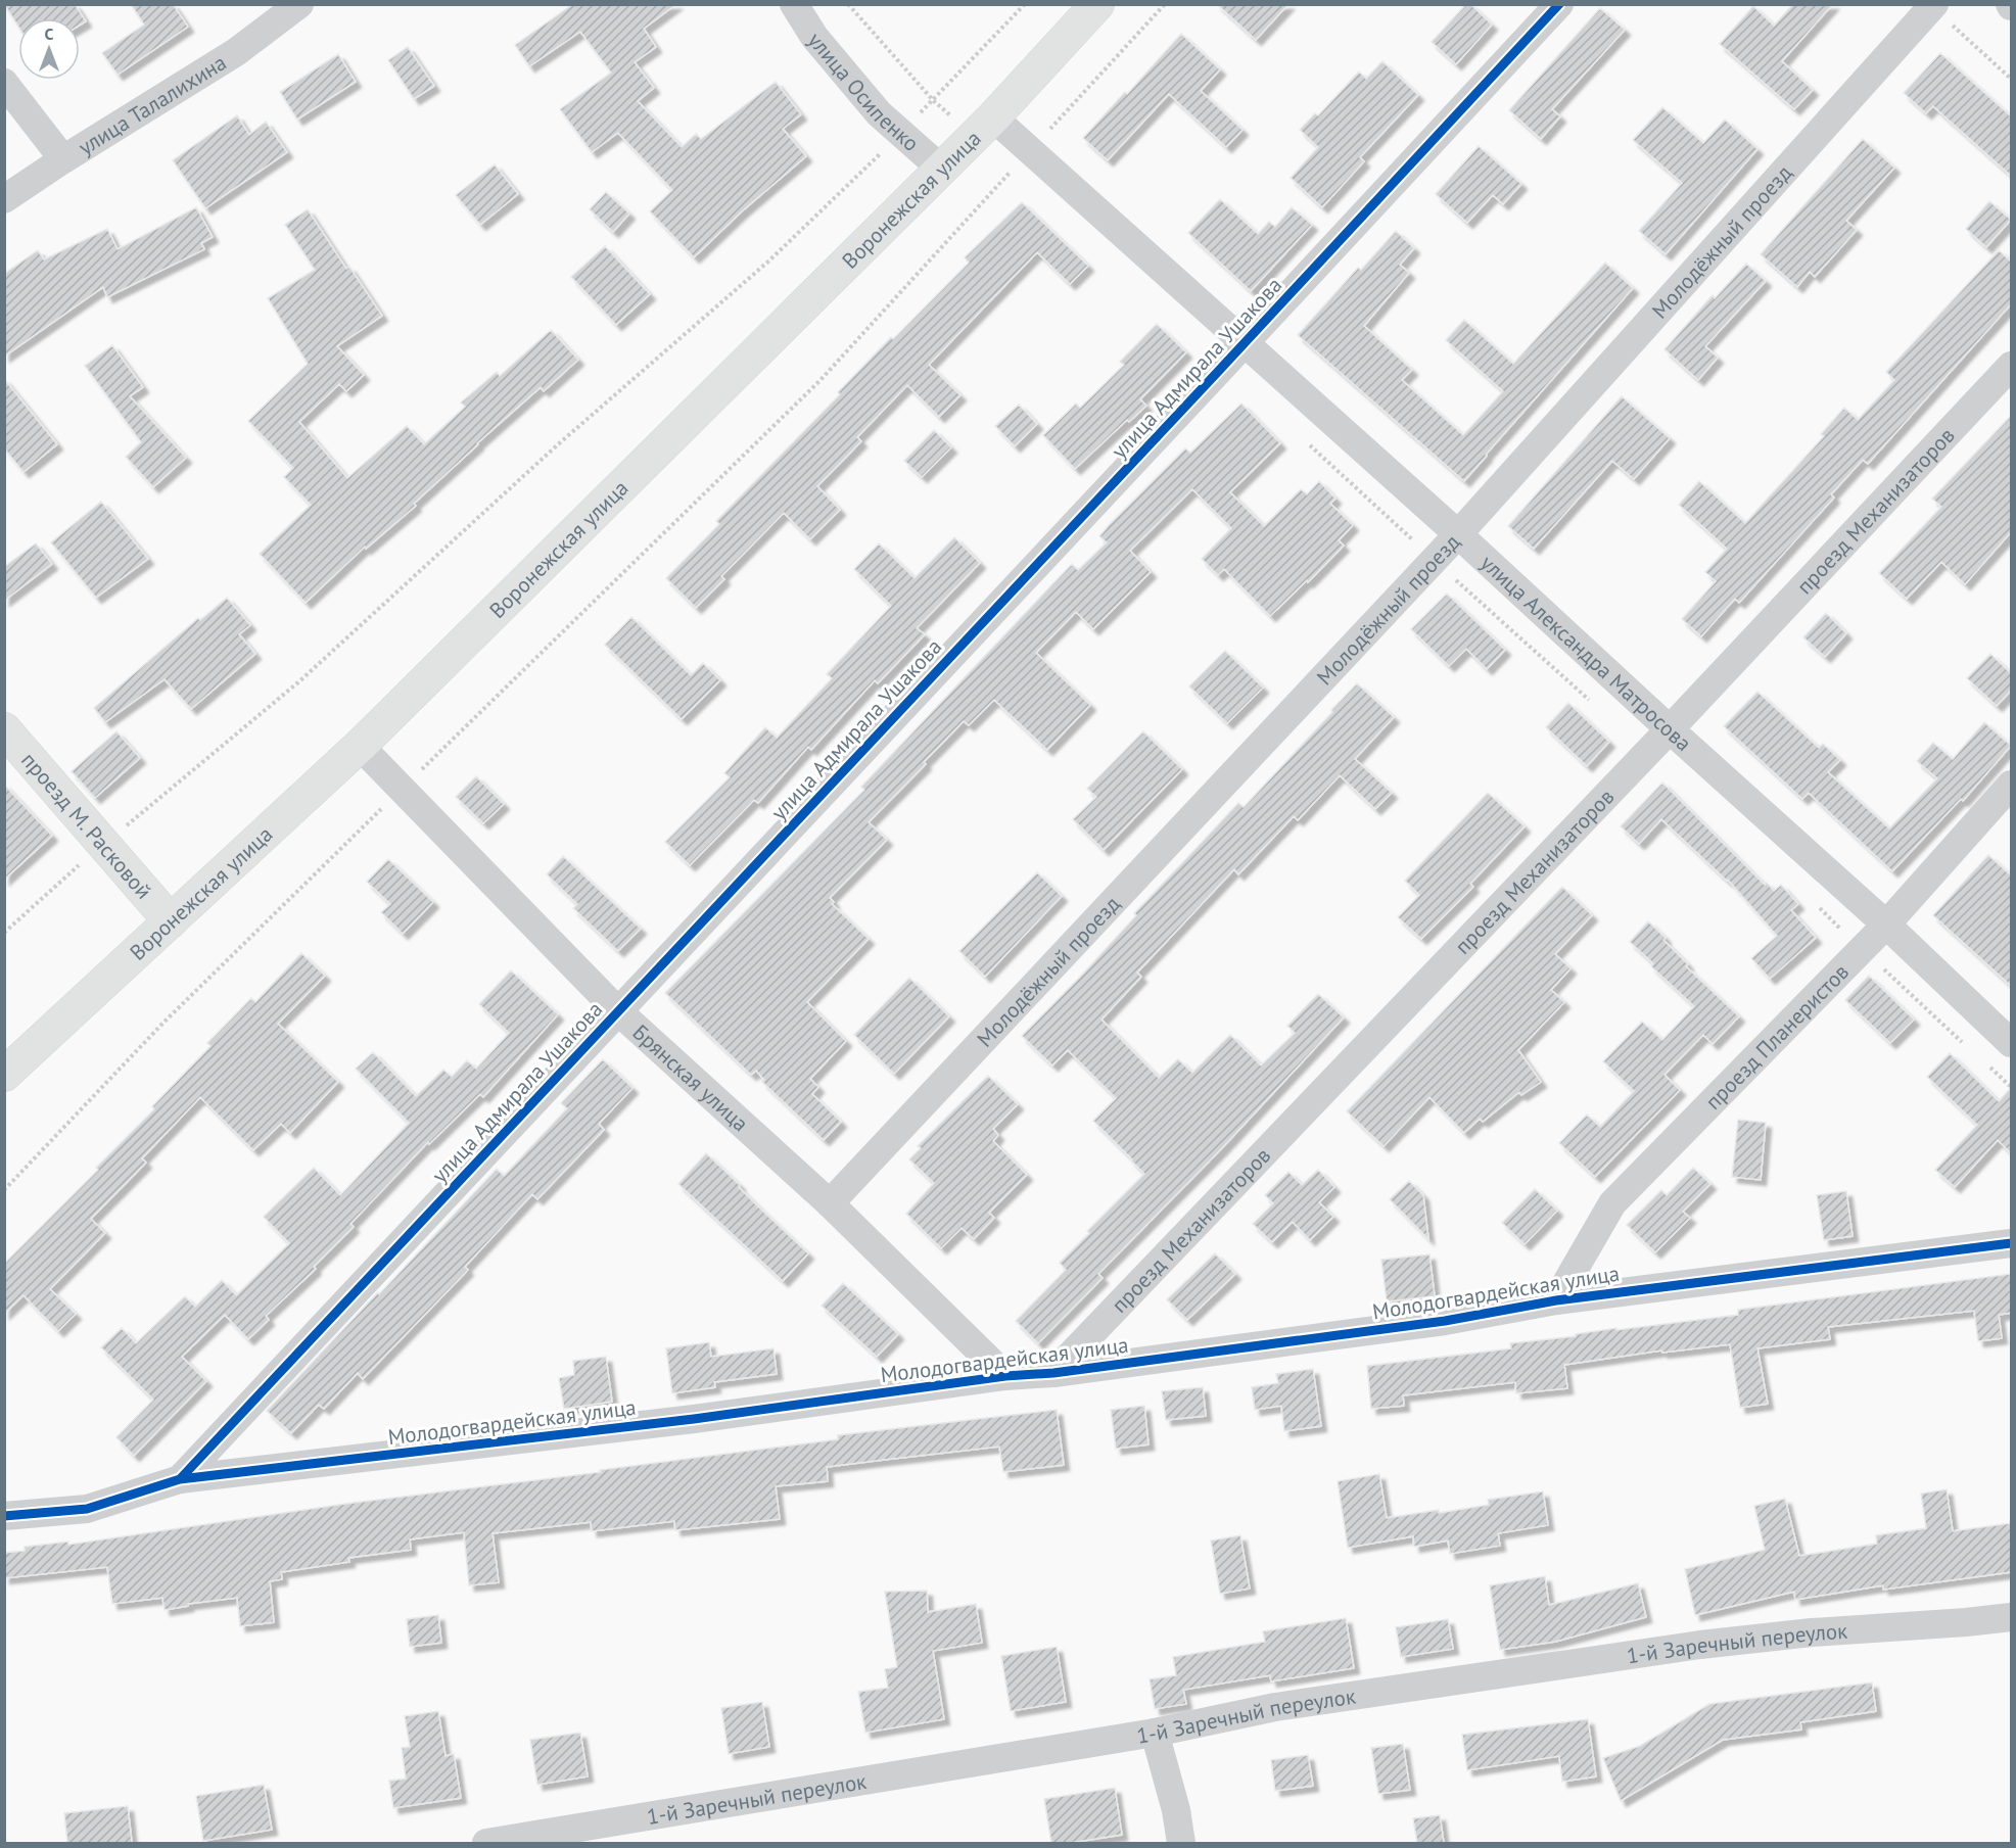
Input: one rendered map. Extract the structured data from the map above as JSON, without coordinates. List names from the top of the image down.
{
  "streets": {
    "street": [
      "улица Осипенко",
      "улица Талалихина",
      "Воронежская улица",
      "Молодёжный проезд",
      "улица Адмирала Ушакова",
      "проезд Механизаторов",
      "улица Александра Матросова",
      "проезд М. Расковой",
      "проезд Планеристов",
      "Брянская улица",
      "Молодогвардейская улица",
      "1-й Заречный переулок"
    ]
  },
  "crossings": [
    ["улица Осипенко", "Воронежская улица"],
    ["Воронежская улица", "улица Александра Матросова"],
    ["Воронежская улица", "проезд М. Расковой"],
    ["Воронежская улица", "Брянская улица"],
    ["Молодёжный проезд", "улица Александра Матросова"],
    ["Молодёжный проезд", "Брянская улица"],
    ["улица Адмирала Ушакова", "улица Александра Матросова"],
    ["улица Адмирала Ушакова", "Брянская улица"],
    ["улица Адмирала Ушакова", "Молодогвардейская улица"],
    ["проезд Механизаторов", "улица Александра Матросова"],
    ["проезд Механизаторов", "Молодогвардейская улица"],
    ["улица Александра Матросова", "проезд Планеристов"],
    ["проезд Планеристов", "Молодогвардейская улица"],
    ["Брянская улица", "Молодогвардейская улица"]
  ],
  "north": "top"
}
